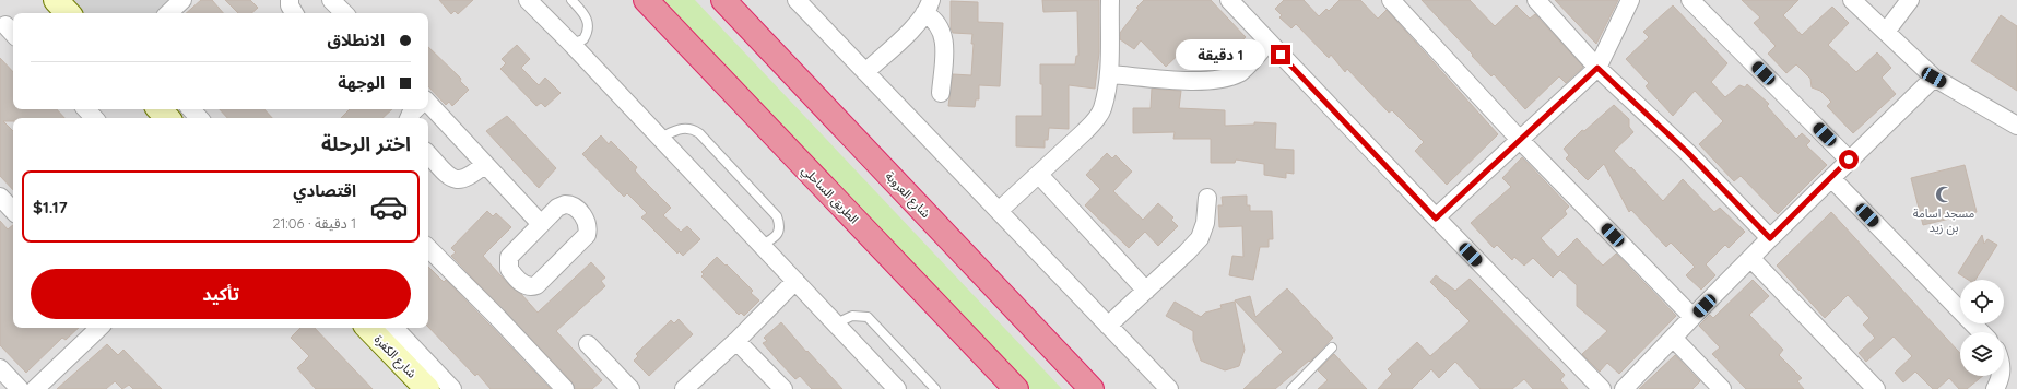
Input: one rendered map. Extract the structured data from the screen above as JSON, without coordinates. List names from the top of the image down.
{
  "streets": {
    "highway": ["الطريق الساحلي", "شارع العروبة"],
    "street": ["شارع الكفرة"]
  },
  "places": {
    "mosque": ["مسجد اسامة بن زيد"]
  },
  "page": {
    "banner": ["الانطلاق", "الوجهة"],
    "bubble": "1 دقيقة",
    "heading": "اختر الرحلة",
    "list": [
      {
        "name": "اقتصادي",
        "note": "1 دقيقة · 21:06",
        "value": "$1.17"
      }
    ],
    "buttons": "تأكيد"
  }
}
